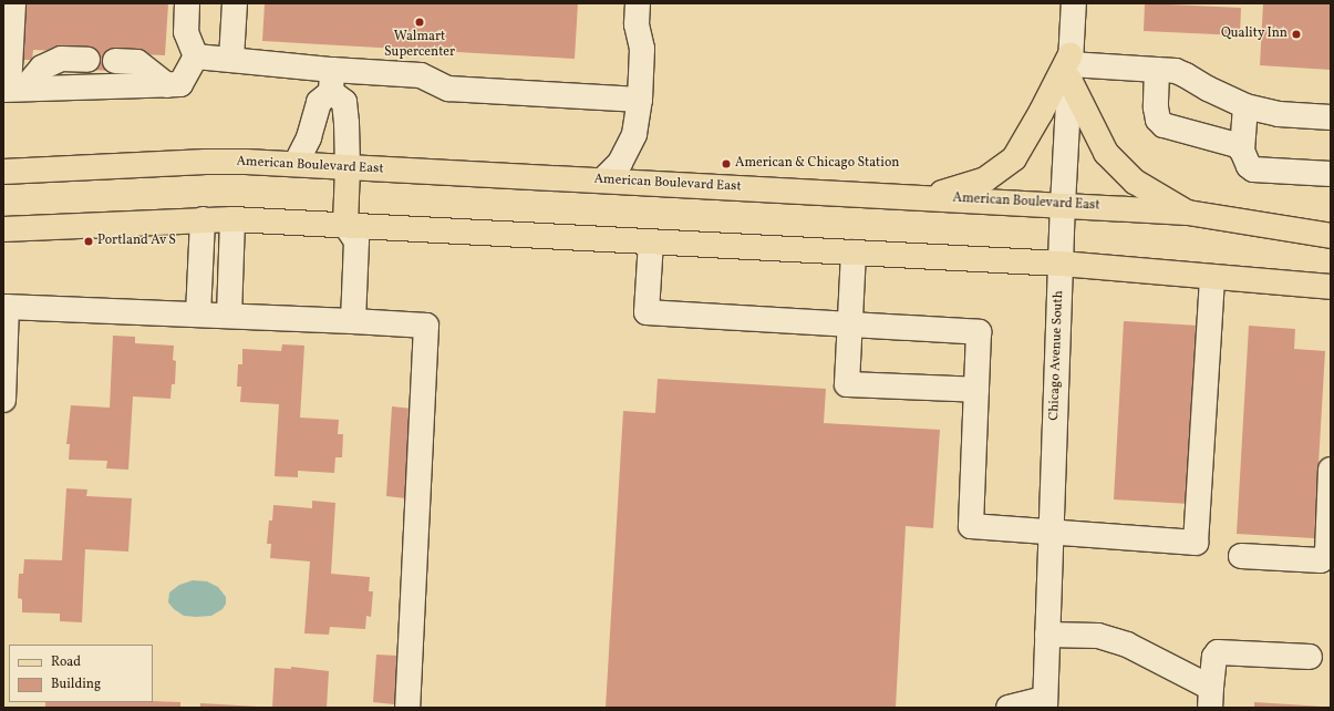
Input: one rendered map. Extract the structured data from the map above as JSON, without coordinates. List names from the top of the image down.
{
  "streets": {
    "main road": ["American Boulevard East"],
    "street": ["Chicago Avenue South"]
  },
  "crossings": [
    ["American Boulevard East", "Chicago Avenue South"]
  ],
  "places": [
    "Walmart Supercenter",
    "Quality Inn",
    "American & Chicago Station",
    "Portland Av S"
  ],
  "legend": ["Road", "Building"]
}
